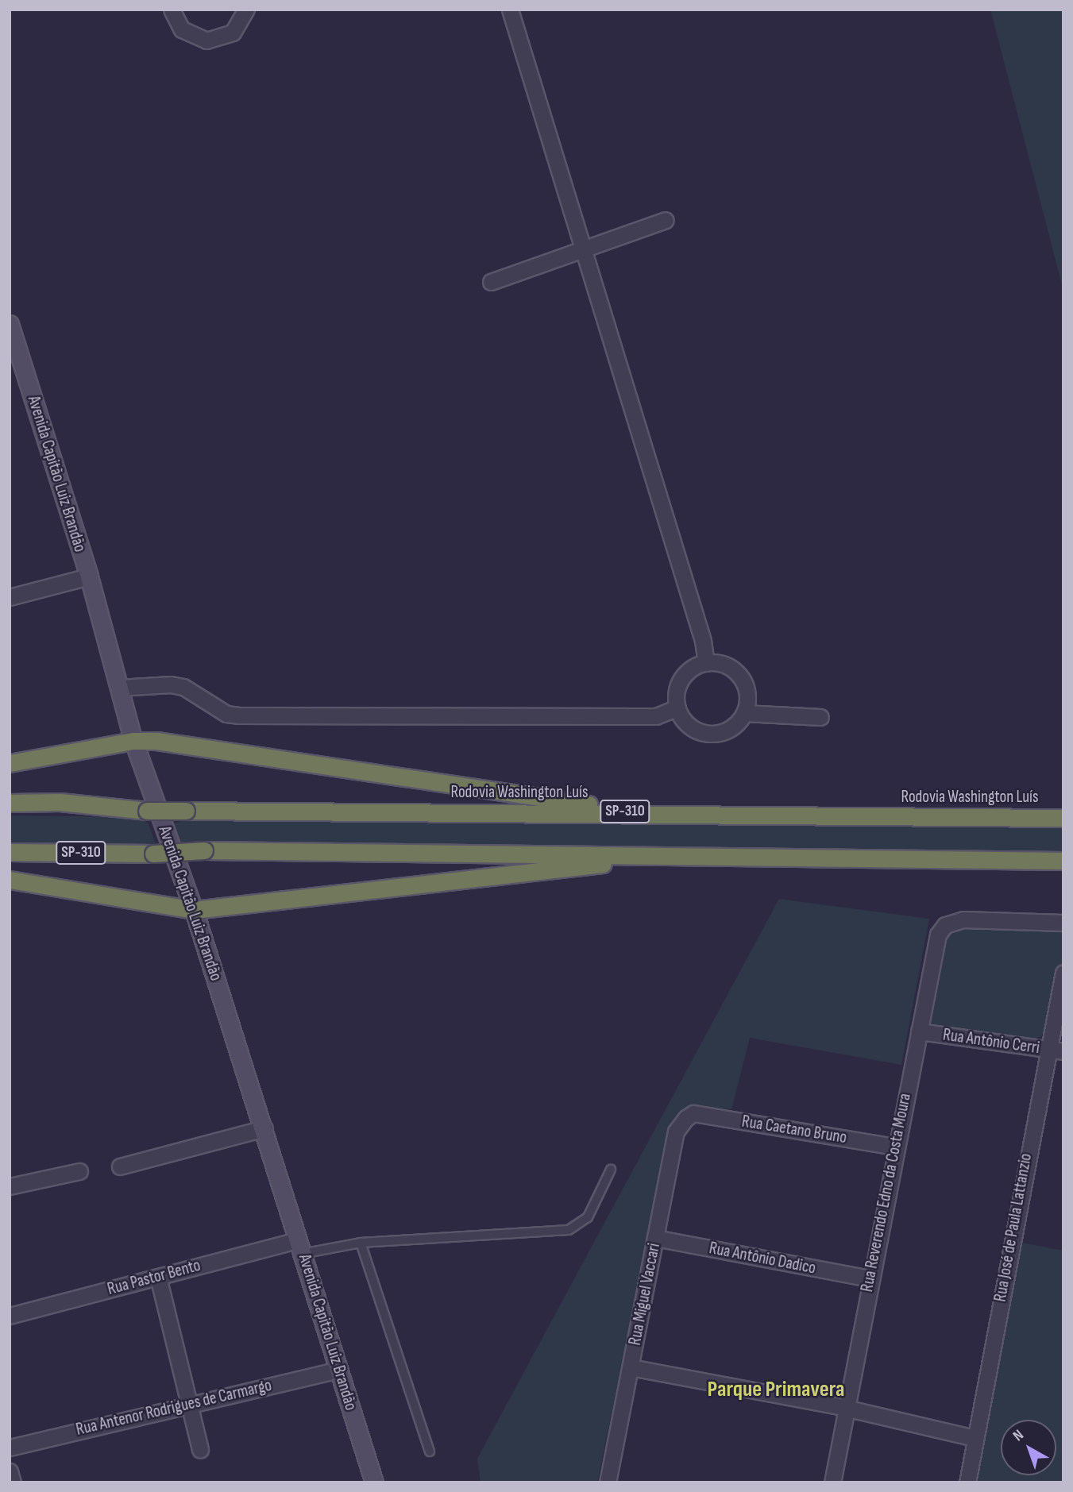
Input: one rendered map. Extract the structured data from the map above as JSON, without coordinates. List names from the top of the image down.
{
  "streets": {
    "highway": ["Rodovia Washington Luís", "SP-310"],
    "main road": ["Avenida Capitão Luiz Brandão"],
    "street": [
      "Rua Antônio Cerri",
      "Rua Caetano Bruno",
      "Rua Reverendo Edno da Costa Moura",
      "Rua José de Paula Lattanzio",
      "Rua Antônio Dadico",
      "Rua Pastor Bento",
      "Rua Miguel Vaccari",
      "Rua Antenor Rodrigues de Carmargo"
    ]
  },
  "crossings": [
    ["Avenida Capitão Luiz Brandão", "Rua Pastor Bento"],
    ["Avenida Capitão Luiz Brandão", "Rua Antenor Rodrigues de Carmargo"],
    ["Rua Antônio Cerri", "Rua Reverendo Edno da Costa Moura"],
    ["Rua Antônio Cerri", "Rua José de Paula Lattanzio"],
    ["Rua Caetano Bruno", "Rua Reverendo Edno da Costa Moura"],
    ["Rua Caetano Bruno", "Rua Miguel Vaccari"],
    ["Rua Reverendo Edno da Costa Moura", "Rua Antônio Dadico"],
    ["Rua Antônio Dadico", "Rua Miguel Vaccari"]
  ],
  "districts": ["Parque Primavera"],
  "north": "top left"
}
